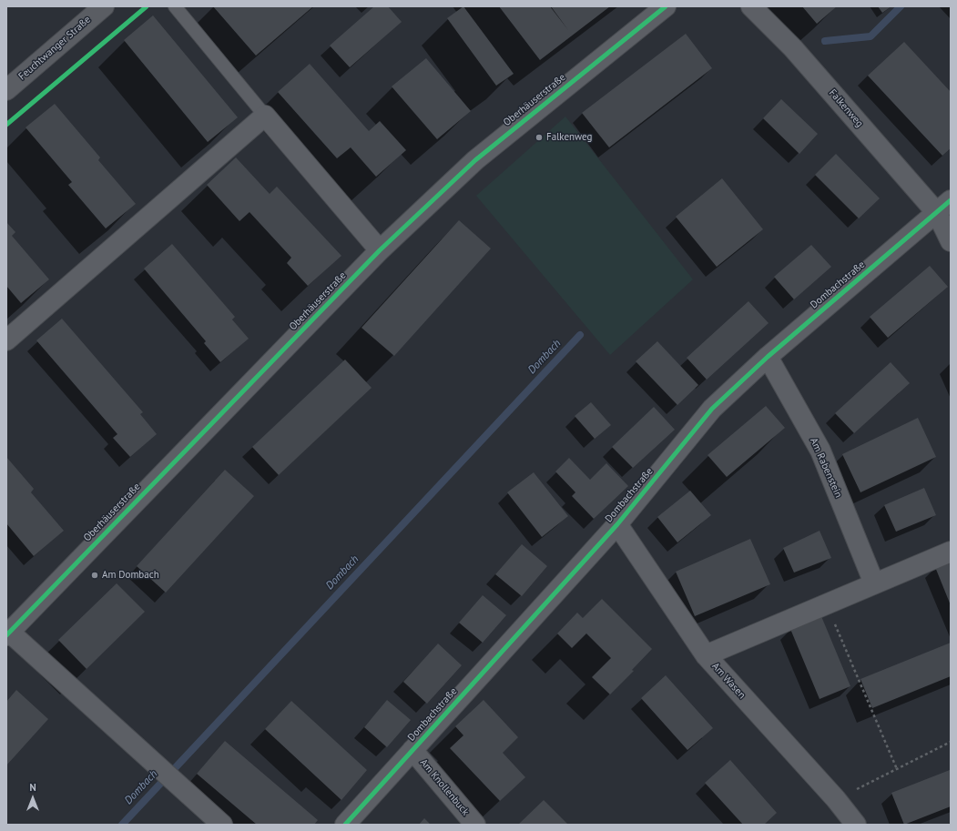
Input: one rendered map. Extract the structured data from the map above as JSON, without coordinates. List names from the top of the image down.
{
  "streets": {
    "main road": ["Feuchtwanger Straße"],
    "street": [
      "Oberhäuserstraße",
      "Falkenweg",
      "Dombachstraße",
      "Am Rabenstein",
      "Am Wasen",
      "Am Knollenbuck"
    ]
  },
  "crossings": [
    ["Falkenweg", "Dombachstraße"],
    ["Dombachstraße", "Am Rabenstein"],
    ["Dombachstraße", "Am Wasen"],
    ["Dombachstraße", "Am Knollenbuck"]
  ],
  "water": ["Dombach"],
  "places": ["Falkenweg", "Am Dombach"],
  "north": "top"
}
